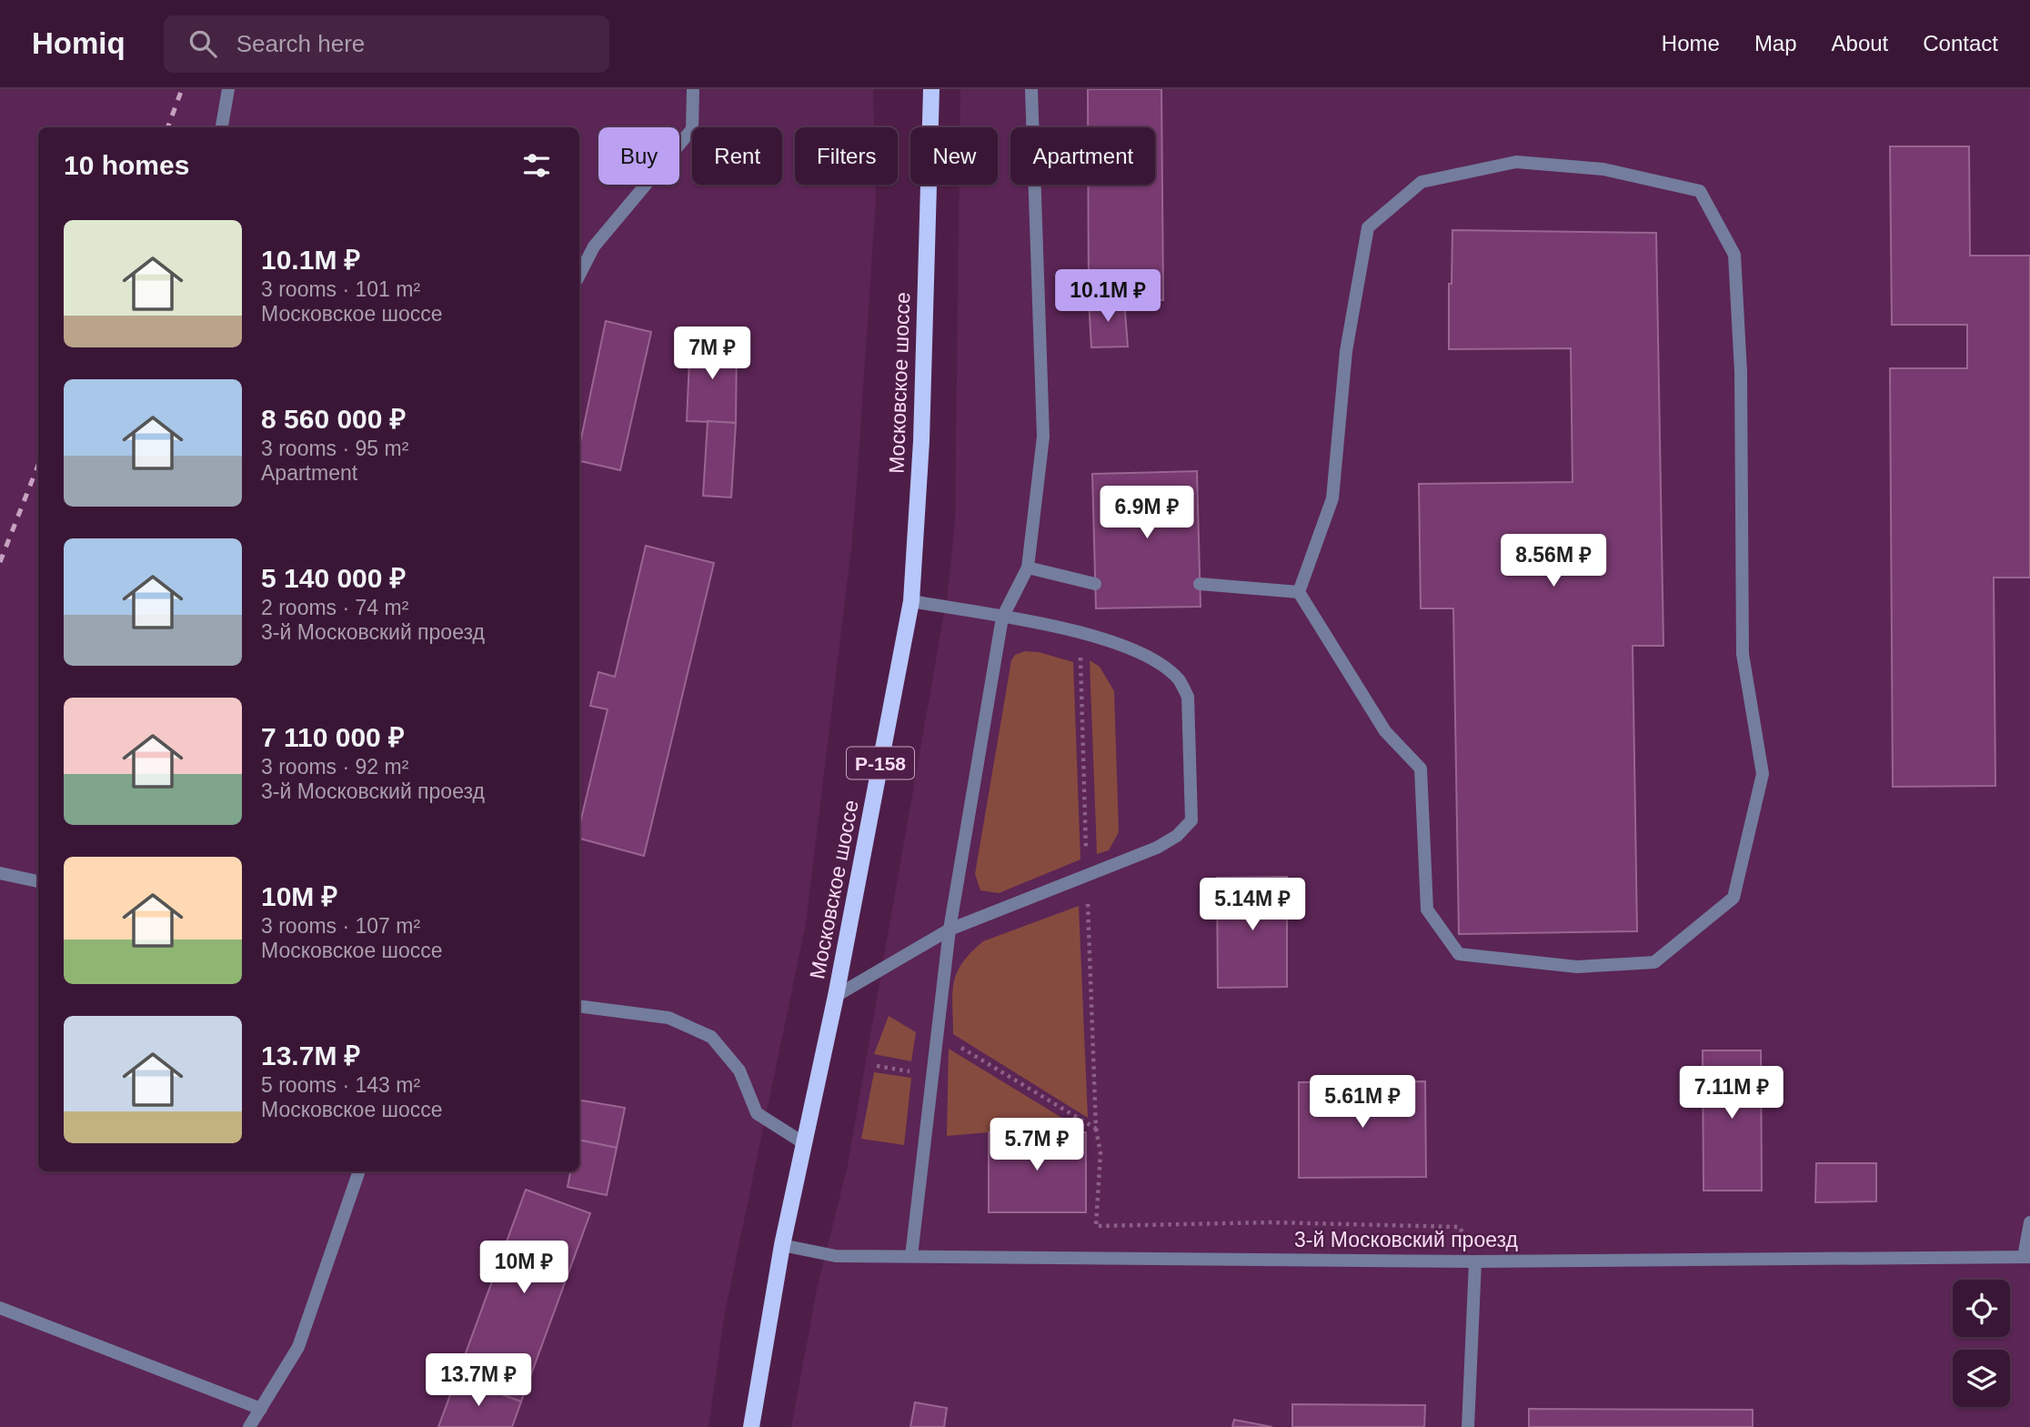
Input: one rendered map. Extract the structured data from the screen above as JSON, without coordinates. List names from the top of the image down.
{
  "streets": {
    "main road": ["Московское шоссе", "Р-158"],
    "street": ["3-й Московский проезд"]
  },
  "crossings": [
    ["Московское шоссе", "3-й Московский проезд"]
  ],
  "page": {
    "header": "Homiq",
    "search": "Search here",
    "nav": [
      "Home",
      "Map",
      "About",
      "Contact"
    ],
    "chip": [
      "Buy",
      "Rent",
      "Filters",
      "New",
      "Apartment"
    ],
    "heading": "10 homes",
    "list": [
      {
        "name": "10.1M ₽",
        "note": "3 rooms · 101 m² · Московское шоссе"
      },
      {
        "name": "8 560 000 ₽",
        "note": "3 rooms · 95 m² · Apartment"
      },
      {
        "name": "5 140 000 ₽",
        "note": "2 rooms · 74 m² · 3-й Московский проезд"
      },
      {
        "name": "7 110 000 ₽",
        "note": "3 rooms · 92 m² · 3-й Московский проезд"
      },
      {
        "name": "10M ₽",
        "note": "3 rooms · 107 m² · Московское шоссе"
      },
      {
        "name": "13.7M ₽",
        "note": "5 rooms · 143 m² · Московское шоссе"
      }
    ],
    "price": [
      "10.1M ₽",
      "7M ₽",
      "6.9M ₽",
      "8.56M ₽",
      "5.14M ₽",
      "7.11M ₽",
      "5.61M ₽",
      "5.7M ₽",
      "10M ₽",
      "13.7M ₽"
    ]
  }
}
